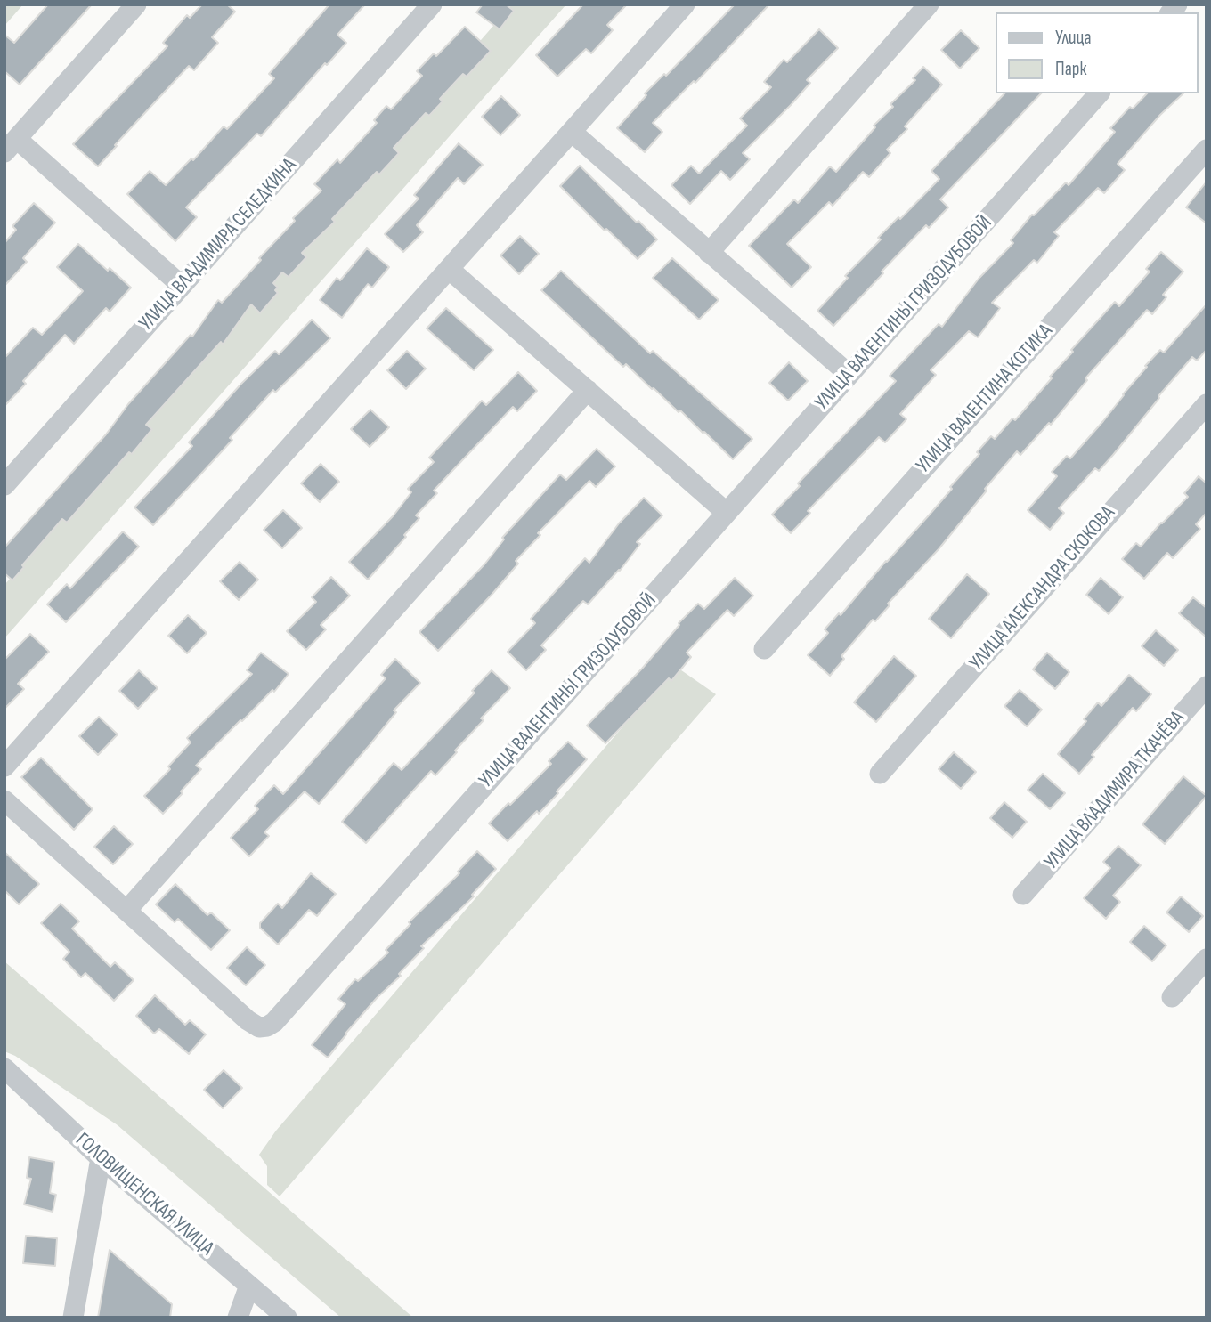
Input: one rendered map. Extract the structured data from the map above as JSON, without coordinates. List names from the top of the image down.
{
  "streets": {
    "street": [
      "УЛИЦА ВЛАДИМИРА СЕЛЕДКИНА",
      "УЛИЦА ВАЛЕНТИНЫ ГРИЗОДУБОВОЙ",
      "УЛИЦА ВАЛЕНТИНА КОТИКА",
      "УЛИЦА АЛЕКСАНДРА СКОКОВА",
      "УЛИЦА ВЛАДИМИРА ТКАЧЁВА",
      "ГОЛОВИЩЕНСКАЯ УЛИЦА"
    ]
  },
  "legend": ["Улица", "Парк"]
}
